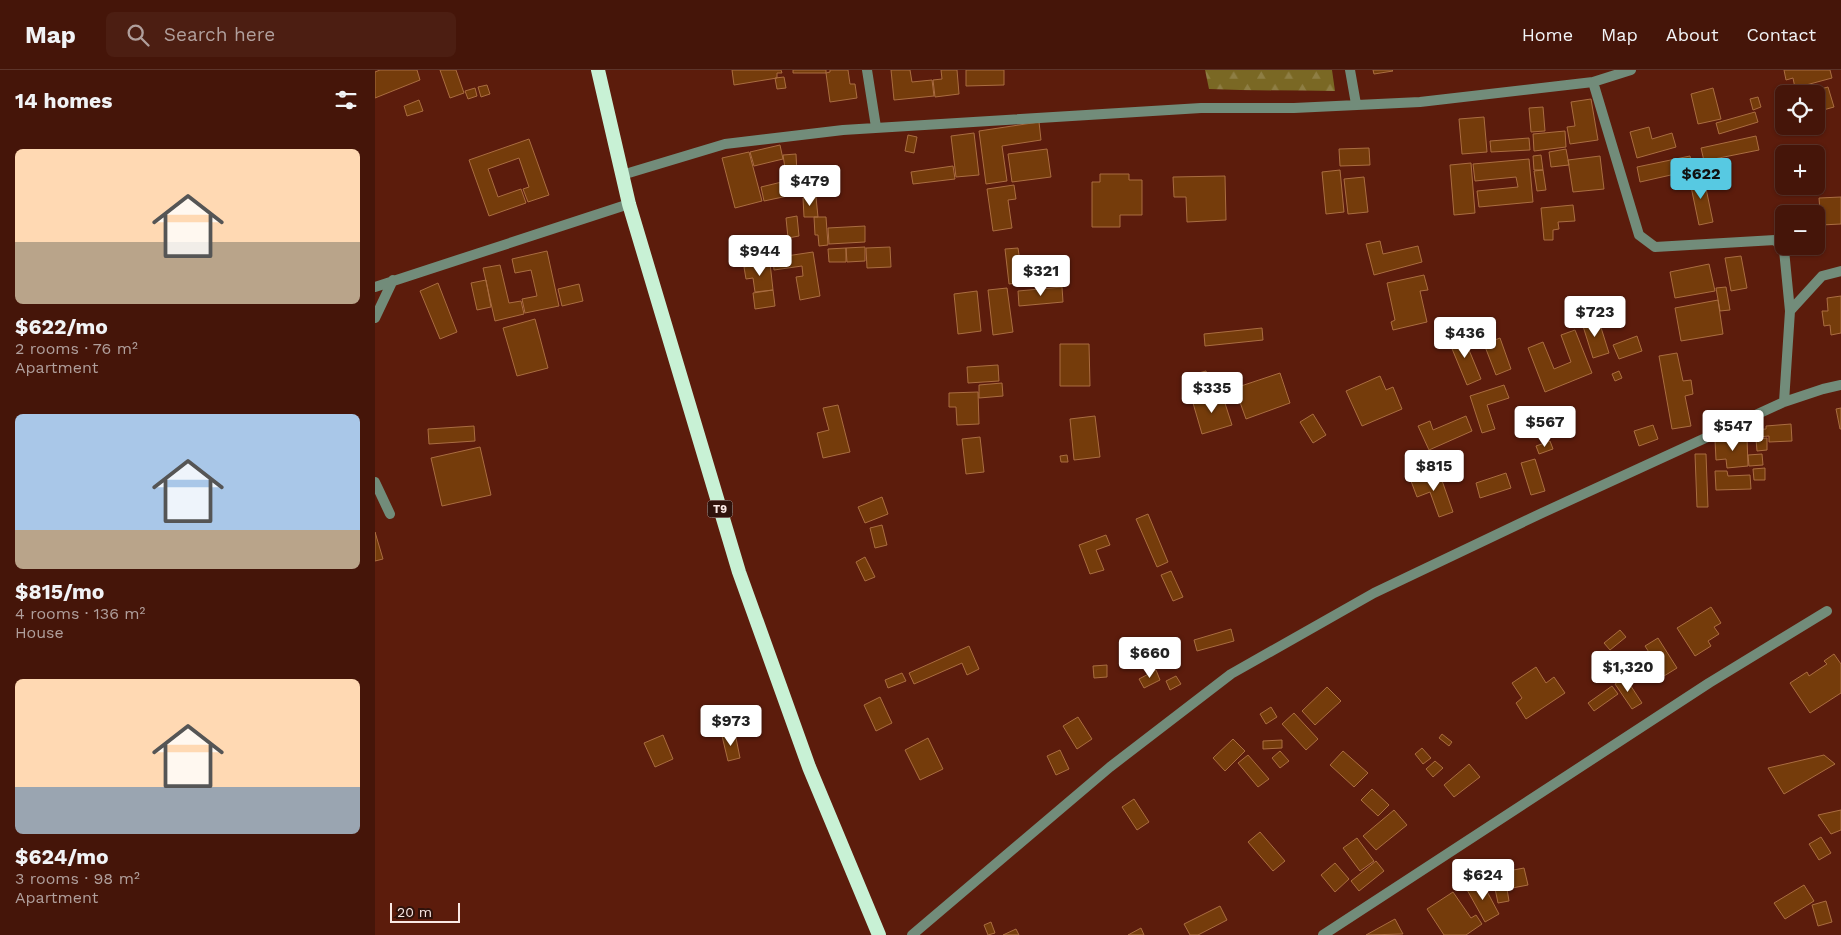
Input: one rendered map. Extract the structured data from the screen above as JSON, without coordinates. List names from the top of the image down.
{
  "streets": {
    "highway": ["T9"]
  },
  "scale_bar": "20 m",
  "page": {
    "header": "Map",
    "search": "Search here",
    "nav": [
      "Home",
      "Map",
      "About",
      "Contact"
    ],
    "heading": "14 homes",
    "map_buttons": ["+", "−"],
    "list": [
      {
        "name": "$622/mo",
        "note": "2 rooms · 76 m² · Apartment"
      },
      {
        "name": "$815/mo",
        "note": "4 rooms · 136 m² · House"
      },
      {
        "name": "$624/mo",
        "note": "3 rooms · 98 m² · Apartment"
      }
    ],
    "price": [
      "$622",
      "$479",
      "$944",
      "$321",
      "$723",
      "$436",
      "$335",
      "$567",
      "$547",
      "$815",
      "$660",
      "$1,320",
      "$973",
      "$624"
    ],
    "scale": "20 m"
  }
}
